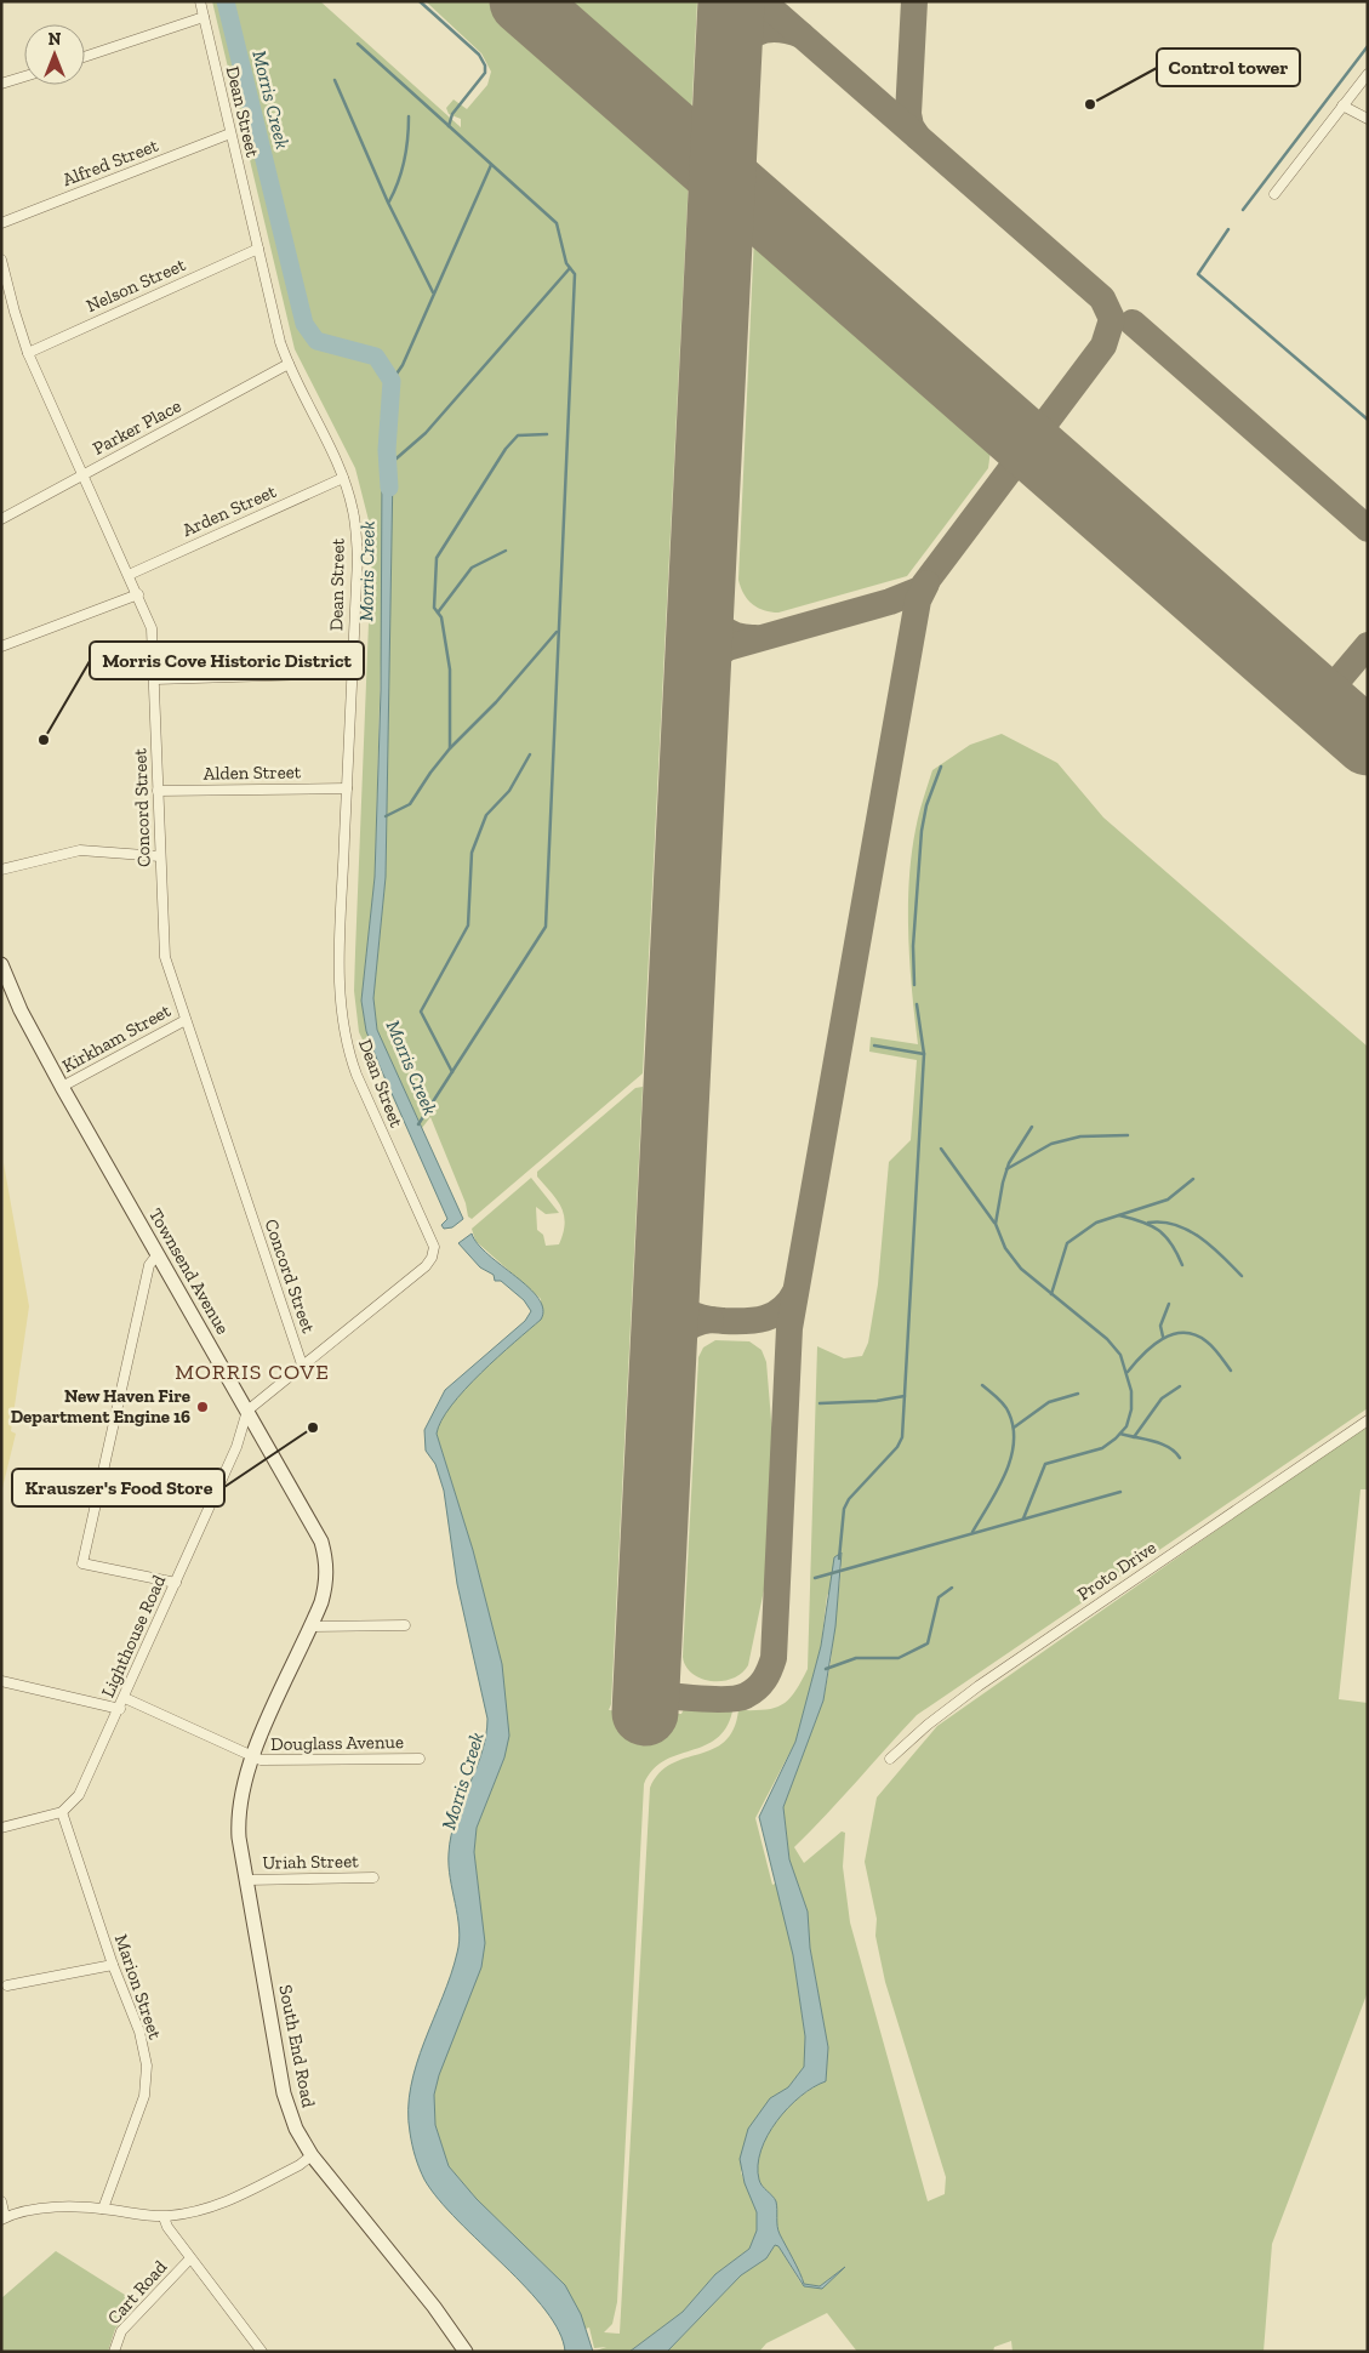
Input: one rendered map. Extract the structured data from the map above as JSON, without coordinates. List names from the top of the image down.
{
  "streets": {
    "main road": ["Townsend Avenue", "South End Road"],
    "street": [
      "Dean Street",
      "Alfred Street",
      "Nelson Street",
      "Parker Place",
      "Arden Street",
      "Alden Street",
      "Concord Street",
      "Kirkham Street",
      "Proto Drive",
      "Lighthouse Road",
      "Douglass Avenue",
      "Uriah Street",
      "Marion Street",
      "Cart Road"
    ]
  },
  "crossings": [
    ["Dean Street", "Alfred Street"],
    ["Dean Street", "Nelson Street"],
    ["Dean Street", "Parker Place"],
    ["Dean Street", "Arden Street"],
    ["Dean Street", "Alden Street"],
    ["Dean Street", "Concord Street"],
    ["Nelson Street", "Concord Street"],
    ["Parker Place", "Concord Street"],
    ["Arden Street", "Concord Street"],
    ["Alden Street", "Concord Street"],
    ["Concord Street", "Kirkham Street"],
    ["Kirkham Street", "Townsend Avenue"],
    ["Townsend Avenue", "Lighthouse Road"],
    ["Townsend Avenue", "Douglass Avenue"],
    ["Townsend Avenue", "South End Road"],
    ["Lighthouse Road", "Douglass Avenue"],
    ["Lighthouse Road", "Marion Street"],
    ["Uriah Street", "South End Road"]
  ],
  "districts": ["MORRIS COVE"],
  "water": ["Morris Creek"],
  "places": [
    "Control tower",
    "Morris Cove Historic District",
    "New Haven Fire Department Engine 16",
    "Krauszer's Food Store"
  ],
  "north": "top"
}
